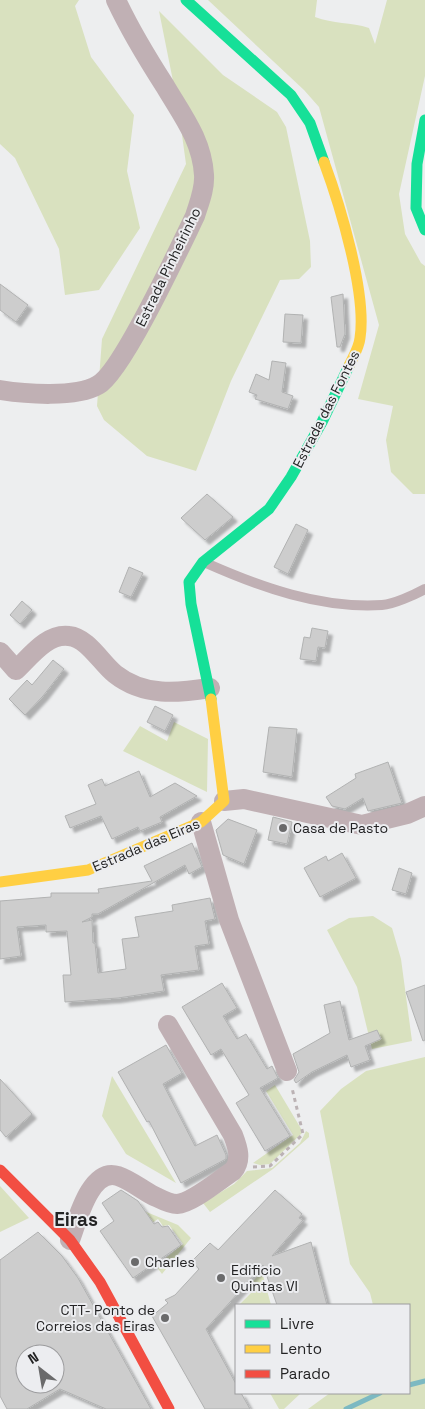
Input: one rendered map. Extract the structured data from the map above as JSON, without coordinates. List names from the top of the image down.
{
  "streets": {
    "street": ["Estrada Pinheirinho", "Estrada das Fontes", "Estrada das Eiras"]
  },
  "crossings": [
    ["Estrada das Fontes", "Estrada das Eiras"]
  ],
  "districts": ["Eiras"],
  "places": [
    "Casa de Pasto",
    "Charles",
    "Edificio Quintas VI",
    "CTT- Ponto de Correios das Eiras"
  ],
  "legend": ["Livre", "Lento", "Parado"],
  "north": "top left"
}
